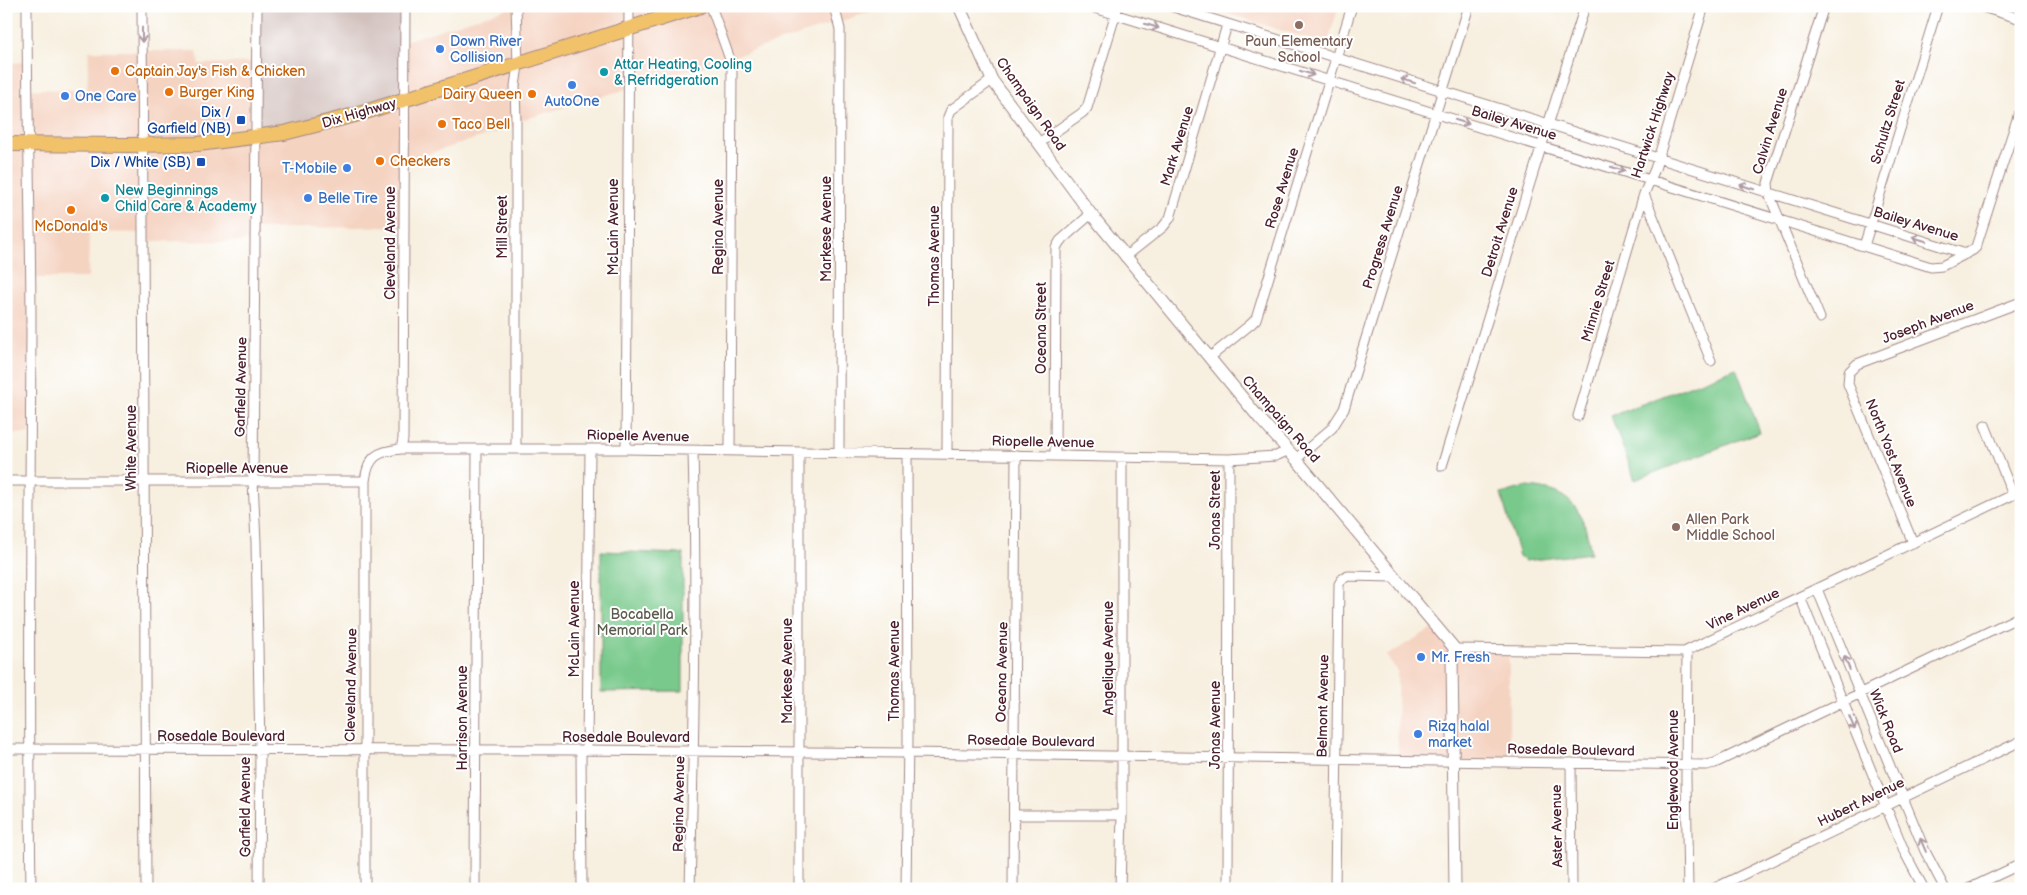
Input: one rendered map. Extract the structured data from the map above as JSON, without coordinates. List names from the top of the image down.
{
  "streets": {
    "main road": ["Dix Highway"],
    "street": [
      "Champaign Road",
      "Schultz Street",
      "Bailey Avenue",
      "Hartwick Highway",
      "Calvin Avenue",
      "Mark Avenue",
      "Rose Avenue",
      "Mill Street",
      "McLain Avenue",
      "Regina Avenue",
      "Markese Avenue",
      "Detroit Avenue",
      "Progress Avenue",
      "Cleveland Avenue",
      "Thomas Avenue",
      "Minnie Street",
      "Joseph Avenue",
      "Oceana Street",
      "Garfield Avenue",
      "Riopelle Avenue",
      "White Avenue",
      "North Yost Avenue",
      "Jonas Street",
      "Vine Avenue",
      "Angelique Avenue",
      "Oceana Avenue",
      "Belmont Avenue",
      "Harrison Avenue",
      "Wick Road",
      "Jonas Avenue",
      "Rosedale Boulevard",
      "Englewood Avenue",
      "Hubert Avenue",
      "Aster Avenue"
    ]
  },
  "crossings": [
    ["Champaign Road", "Mark Avenue"],
    ["Champaign Road", "Rose Avenue"],
    ["Champaign Road", "Progress Avenue"],
    ["Champaign Road", "Thomas Avenue"],
    ["Champaign Road", "Oceana Street"],
    ["Champaign Road", "Riopelle Avenue"],
    ["Champaign Road", "Vine Avenue"],
    ["Champaign Road", "Belmont Avenue"],
    ["Dix Highway", "Mill Street"],
    ["Dix Highway", "McLain Avenue"],
    ["Dix Highway", "Cleveland Avenue"],
    ["Dix Highway", "Garfield Avenue"],
    ["Dix Highway", "White Avenue"],
    ["Schultz Street", "Bailey Avenue"],
    ["Bailey Avenue", "Hartwick Highway"],
    ["Bailey Avenue", "Calvin Avenue"],
    ["Bailey Avenue", "Mark Avenue"],
    ["Bailey Avenue", "Rose Avenue"],
    ["Bailey Avenue", "Detroit Avenue"],
    ["Bailey Avenue", "Progress Avenue"],
    ["Hartwick Highway", "Minnie Street"],
    ["Mill Street", "Riopelle Avenue"],
    ["McLain Avenue", "Riopelle Avenue"],
    ["McLain Avenue", "Rosedale Boulevard"],
    ["Regina Avenue", "Riopelle Avenue"],
    ["Regina Avenue", "Rosedale Boulevard"],
    ["Markese Avenue", "Riopelle Avenue"],
    ["Markese Avenue", "Rosedale Boulevard"],
    ["Progress Avenue", "Riopelle Avenue"],
    ["Cleveland Avenue", "Riopelle Avenue"],
    ["Cleveland Avenue", "Rosedale Boulevard"],
    ["Thomas Avenue", "Riopelle Avenue"],
    ["Thomas Avenue", "Rosedale Boulevard"],
    ["Joseph Avenue", "North Yost Avenue"],
    ["Oceana Street", "Riopelle Avenue"],
    ["Garfield Avenue", "Riopelle Avenue"],
    ["Garfield Avenue", "Rosedale Boulevard"],
    ["Riopelle Avenue", "White Avenue"],
    ["Riopelle Avenue", "Jonas Street"],
    ["Riopelle Avenue", "Angelique Avenue"],
    ["Riopelle Avenue", "Oceana Avenue"],
    ["Riopelle Avenue", "Harrison Avenue"],
    ["White Avenue", "Rosedale Boulevard"],
    ["North Yost Avenue", "Vine Avenue"],
    ["Jonas Street", "Jonas Avenue"],
    ["Vine Avenue", "Wick Road"],
    ["Vine Avenue", "Englewood Avenue"],
    ["Angelique Avenue", "Rosedale Boulevard"],
    ["Oceana Avenue", "Rosedale Boulevard"],
    ["Belmont Avenue", "Rosedale Boulevard"],
    ["Harrison Avenue", "Rosedale Boulevard"],
    ["Wick Road", "Rosedale Boulevard"],
    ["Wick Road", "Hubert Avenue"],
    ["Jonas Avenue", "Rosedale Boulevard"],
    ["Rosedale Boulevard", "Englewood Avenue"],
    ["Rosedale Boulevard", "Aster Avenue"]
  ],
  "parks": ["Bocabella Memorial Park"],
  "places": {
    "other": [
      "Paun Elementary School",
      "Down River Collision",
      "Captain Jay's Fish & Chicken",
      "Attar Heating, Cooling & Refridgeration",
      "AutoOne",
      "Burger King",
      "Dairy Queen",
      "One Care",
      "Taco Bell",
      "Checkers",
      "T-Mobile",
      "New Beginnings Child Care & Academy",
      "Belle Tire",
      "McDonald's",
      "Allen Park Middle School",
      "Mr. Fresh",
      "Rizq halal market"
    ],
    "transit": ["Dix / Garfield (NB)", "Dix / White (SB)"]
  }
}
